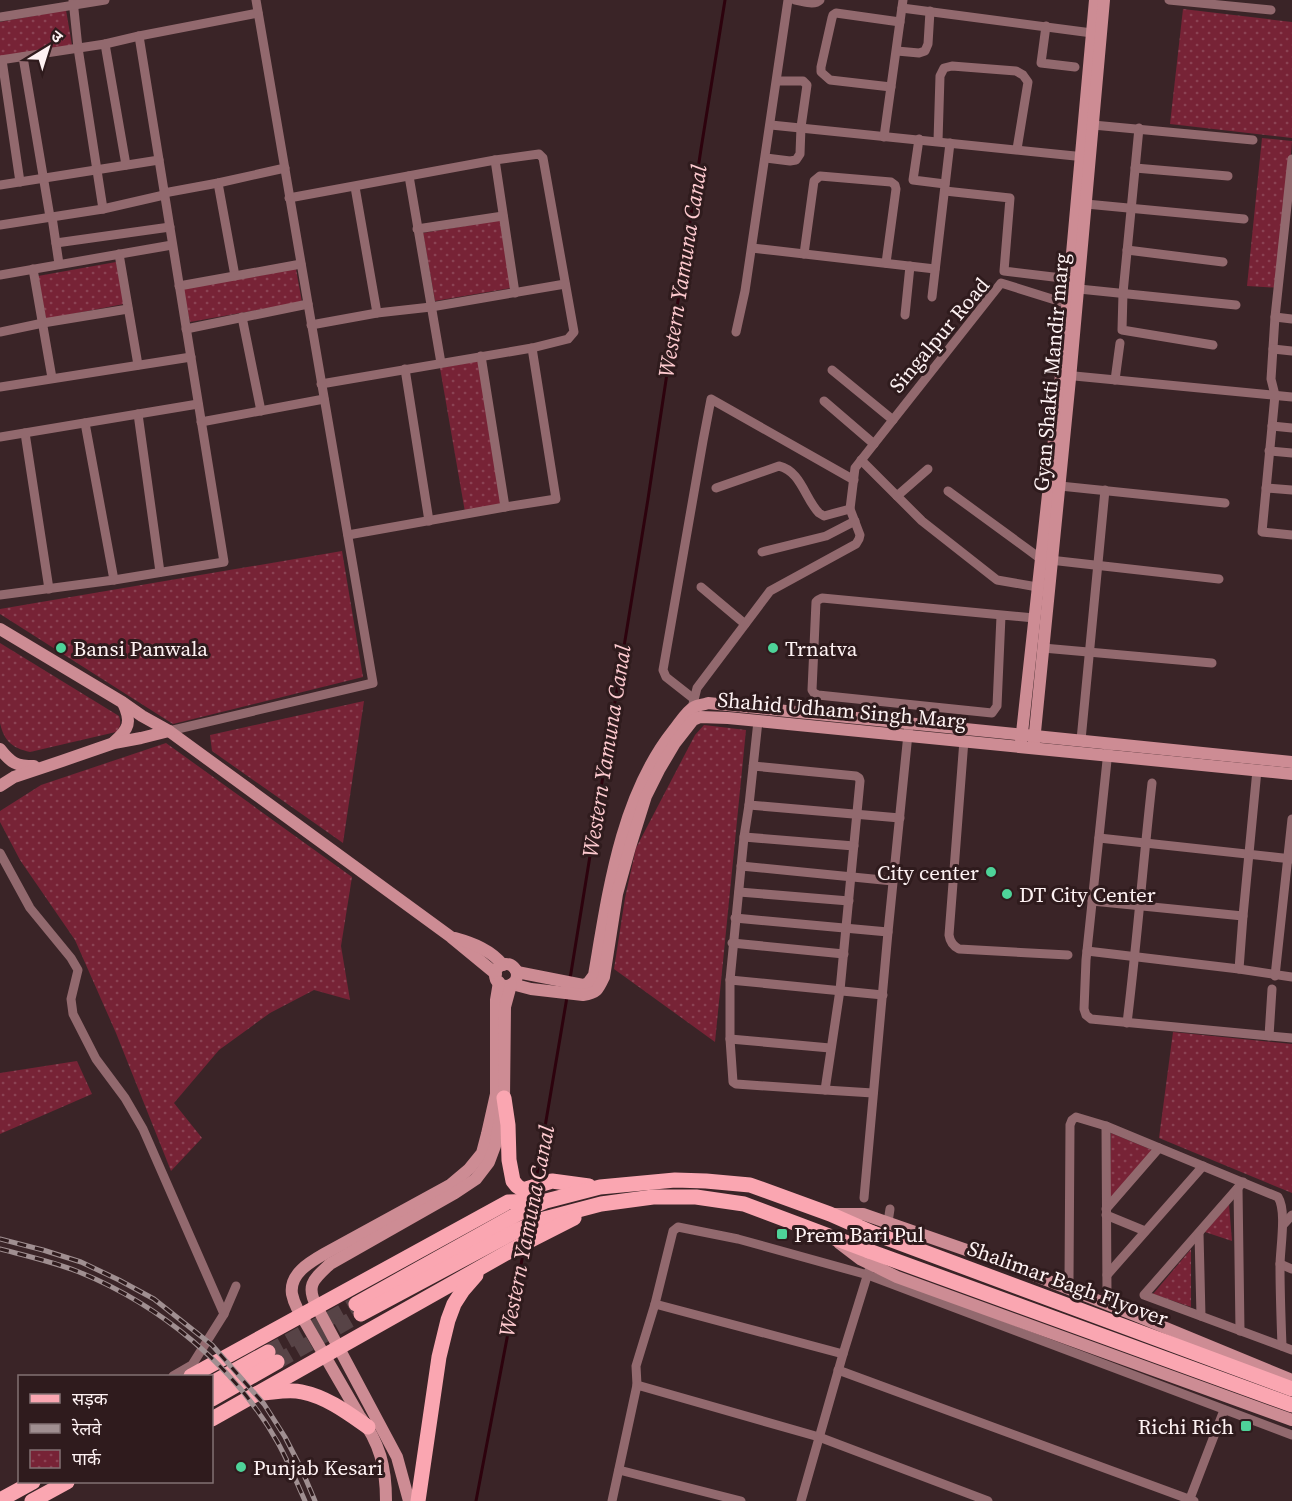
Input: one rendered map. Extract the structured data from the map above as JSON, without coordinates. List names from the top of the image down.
{
  "streets": {
    "main road": ["Shalimar Bagh Flyover"],
    "street": ["Singalpur Road", "Gyan Shakti Mandir marg", "Shahid Udham Singh Marg"]
  },
  "crossings": [
    ["Singalpur Road", "Gyan Shakti Mandir marg"],
    ["Gyan Shakti Mandir marg", "Shahid Udham Singh Marg"]
  ],
  "water": ["Western Yamuna Canal"],
  "places": {
    "other": [
      "Bansi Panwala",
      "Trnatva",
      "City center",
      "DT City Center",
      "Punjab Kesari"
    ],
    "transit": ["Prem Bari Pul", "Richi Rich"]
  },
  "legend": ["सड़क", "रेलवे", "पार्क"],
  "north": "top right"
}
